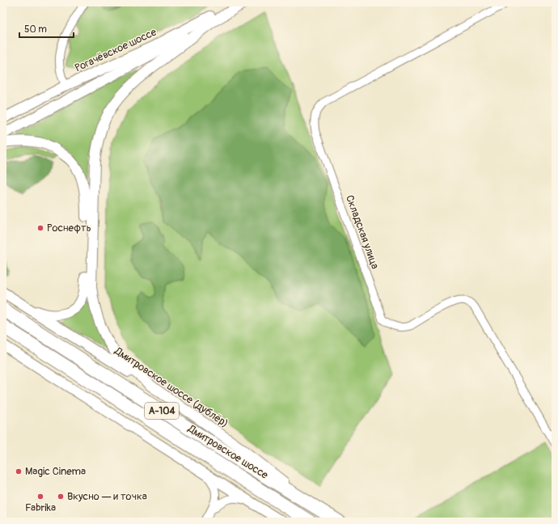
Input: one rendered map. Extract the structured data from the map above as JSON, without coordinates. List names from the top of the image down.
{
  "streets": {
    "highway": ["А-104", "Дмитровское шоссе"],
    "main road": ["Рогачёвское шоссе", "Дмитровское шоссе (дублёр)"],
    "street": ["Складская улица"]
  },
  "crossings": [
    ["Дмитровское шоссе (дублёр)", "Дмитровское шоссе"]
  ],
  "places": [
    "Роснефть",
    "Magic Cinema",
    "Fabrika",
    "Вкусно — и точка"
  ],
  "scale_bar": "50 m"
}
